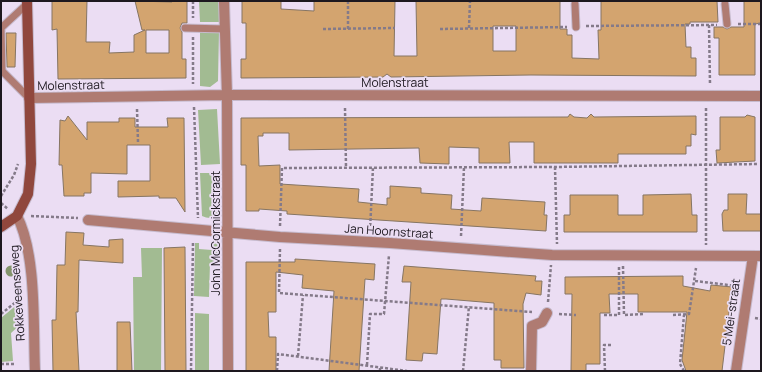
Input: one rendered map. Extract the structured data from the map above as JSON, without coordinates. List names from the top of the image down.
{
  "streets": {
    "street": [
      "Molenstraat",
      "Jan Hoornstraat",
      "John McCormickstraat",
      "Rokkeveenseweg",
      "5 Mei-straat"
    ]
  },
  "crossings": [
    ["Molenstraat", "John McCormickstraat"],
    ["Jan Hoornstraat", "John McCormickstraat"],
    ["Jan Hoornstraat", "5 Mei-straat"]
  ]
}
